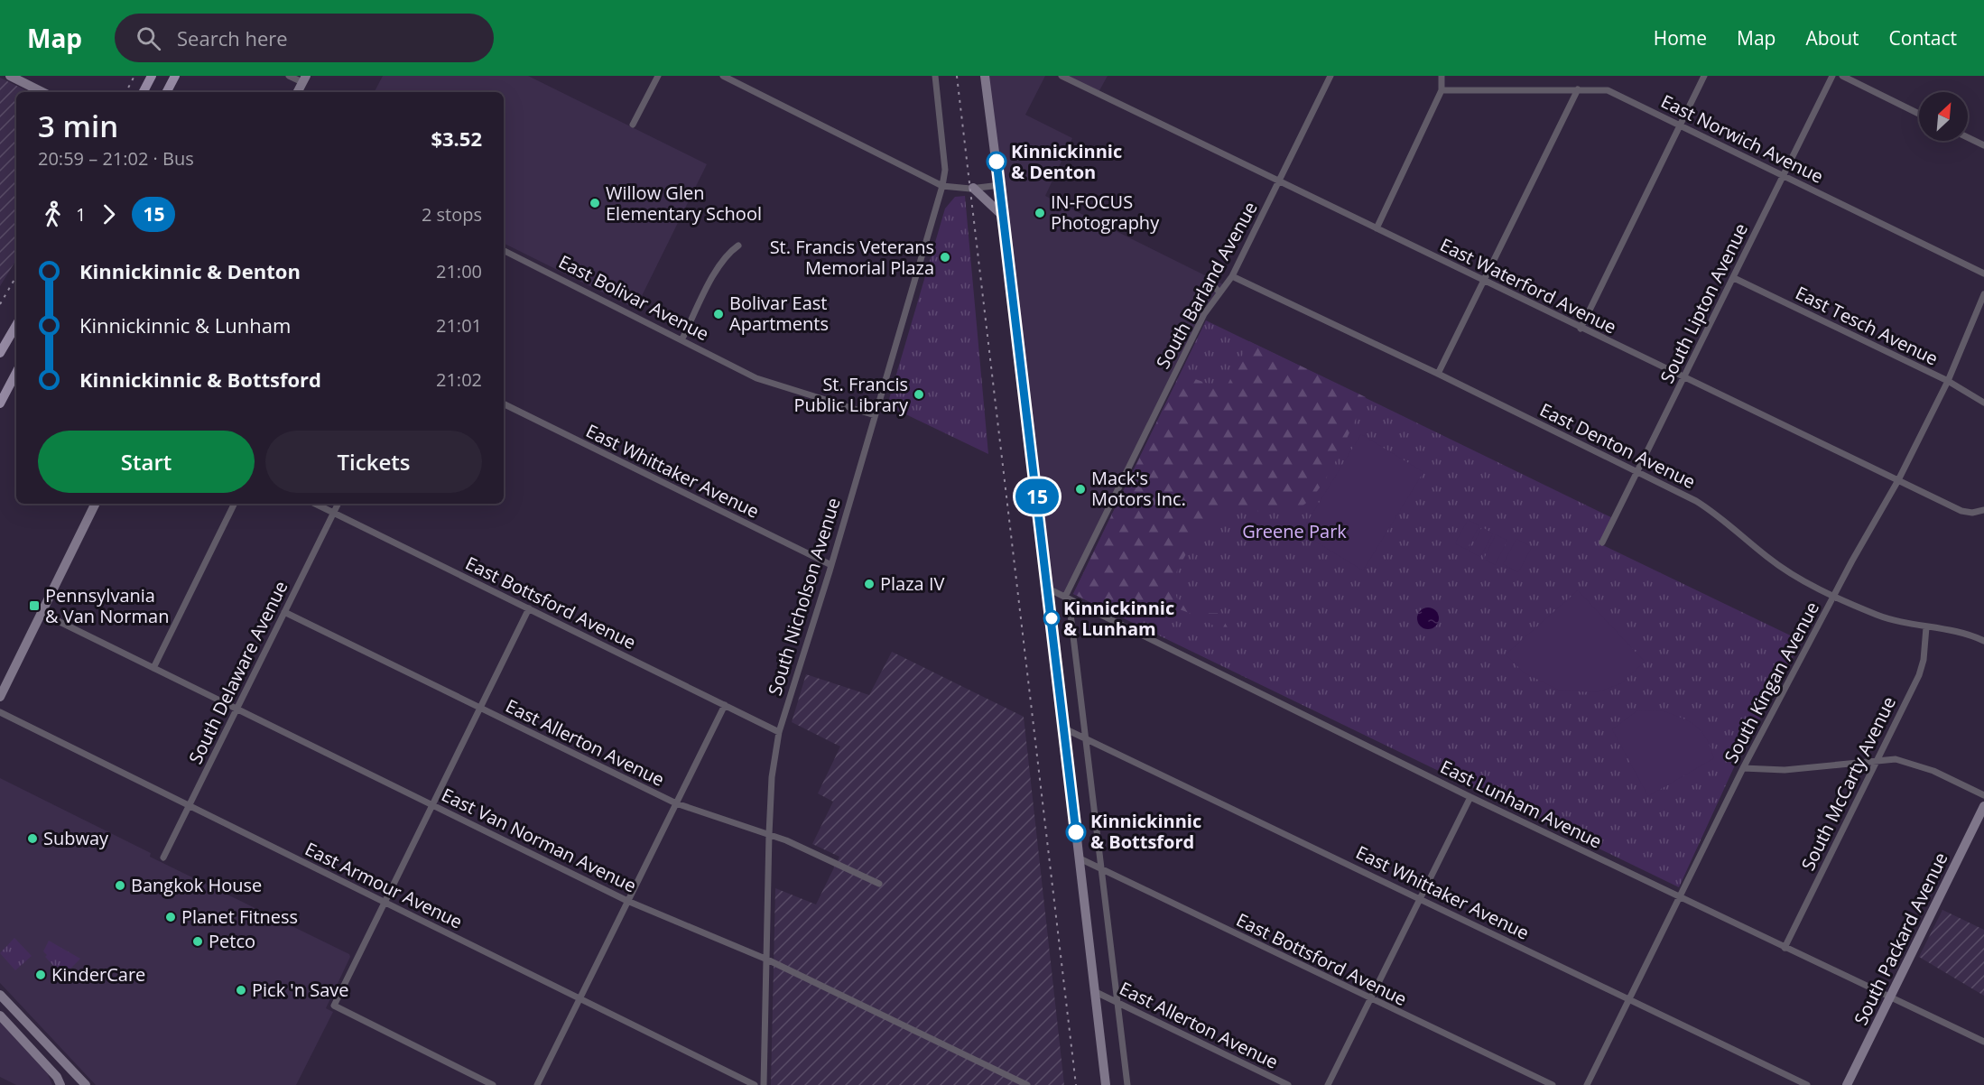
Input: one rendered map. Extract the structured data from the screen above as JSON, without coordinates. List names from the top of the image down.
{
  "streets": {
    "street": [
      "East Norwich Avenue",
      "South Barland Avenue",
      "East Waterford Avenue",
      "East Bolivar Avenue",
      "South Lipton Avenue",
      "East Tesch Avenue",
      "East Denton Avenue",
      "East Whittaker Avenue",
      "South Nicholson Avenue",
      "East Bottsford Avenue",
      "South Delaware Avenue",
      "South Kingan Avenue",
      "East Allerton Avenue",
      "South McCarty Avenue",
      "East Lunham Avenue",
      "East Van Norman Avenue",
      "East Armour Avenue",
      "South Packard Avenue"
    ]
  },
  "crossings": [
    ["East Norwich Avenue", "South Lipton Avenue"],
    ["South Barland Avenue", "East Waterford Avenue"],
    ["South Barland Avenue", "East Denton Avenue"],
    ["South Barland Avenue", "East Lunham Avenue"],
    ["East Waterford Avenue", "South Lipton Avenue"],
    ["East Waterford Avenue", "South Kingan Avenue"],
    ["East Bolivar Avenue", "South Nicholson Avenue"],
    ["South Lipton Avenue", "East Tesch Avenue"],
    ["South Lipton Avenue", "East Denton Avenue"],
    ["East Tesch Avenue", "South Kingan Avenue"],
    ["East Denton Avenue", "South Kingan Avenue"],
    ["East Denton Avenue", "South McCarty Avenue"],
    ["East Whittaker Avenue", "South Nicholson Avenue"],
    ["East Whittaker Avenue", "South Kingan Avenue"],
    ["South Nicholson Avenue", "East Bottsford Avenue"],
    ["South Nicholson Avenue", "East Allerton Avenue"],
    ["South Nicholson Avenue", "East Van Norman Avenue"],
    ["East Bottsford Avenue", "South Delaware Avenue"],
    ["South Delaware Avenue", "East Allerton Avenue"],
    ["South Delaware Avenue", "East Van Norman Avenue"],
    ["South Delaware Avenue", "East Armour Avenue"],
    ["South Kingan Avenue", "East Lunham Avenue"],
    ["South McCarty Avenue", "East Lunham Avenue"],
    ["East Lunham Avenue", "South Packard Avenue"]
  ],
  "parks": ["Greene Park"],
  "places": {
    "other": [
      "Kinnickinnic & Denton",
      "Willow Glen Elementary School",
      "IN-FOCUS Photography",
      "St. Francis Veterans Memorial Plaza",
      "Bolivar East Apartments",
      "St. Francis Public Library",
      "Mack's Motors Inc.",
      "Plaza IV",
      "Kinnickinnic & Lunham",
      "Kinnickinnic & Bottsford",
      "Subway",
      "Bangkok House",
      "Planet Fitness",
      "Petco",
      "KinderCare",
      "Pick 'n Save"
    ],
    "transit": ["Pennsylvania & Van Norman"]
  },
  "lines": ["bus line 15"],
  "north": "top right",
  "page": {
    "header": "Map",
    "search": "Search here",
    "nav": [
      "Home",
      "Map",
      "About",
      "Contact"
    ],
    "on_map": "15",
    "heading": ["3 min", "20:59 – 21:02 · Bus", "$3.52"],
    "legs": ["1", "15", "2 stops"],
    "list": [
      {
        "name": "Kinnickinnic & Denton",
        "value": "21:00"
      },
      {
        "name": "Kinnickinnic & Lunham",
        "value": "21:01"
      },
      {
        "name": "Kinnickinnic & Bottsford",
        "value": "21:02"
      }
    ],
    "buttons": ["Start", "Tickets"]
  }
}
